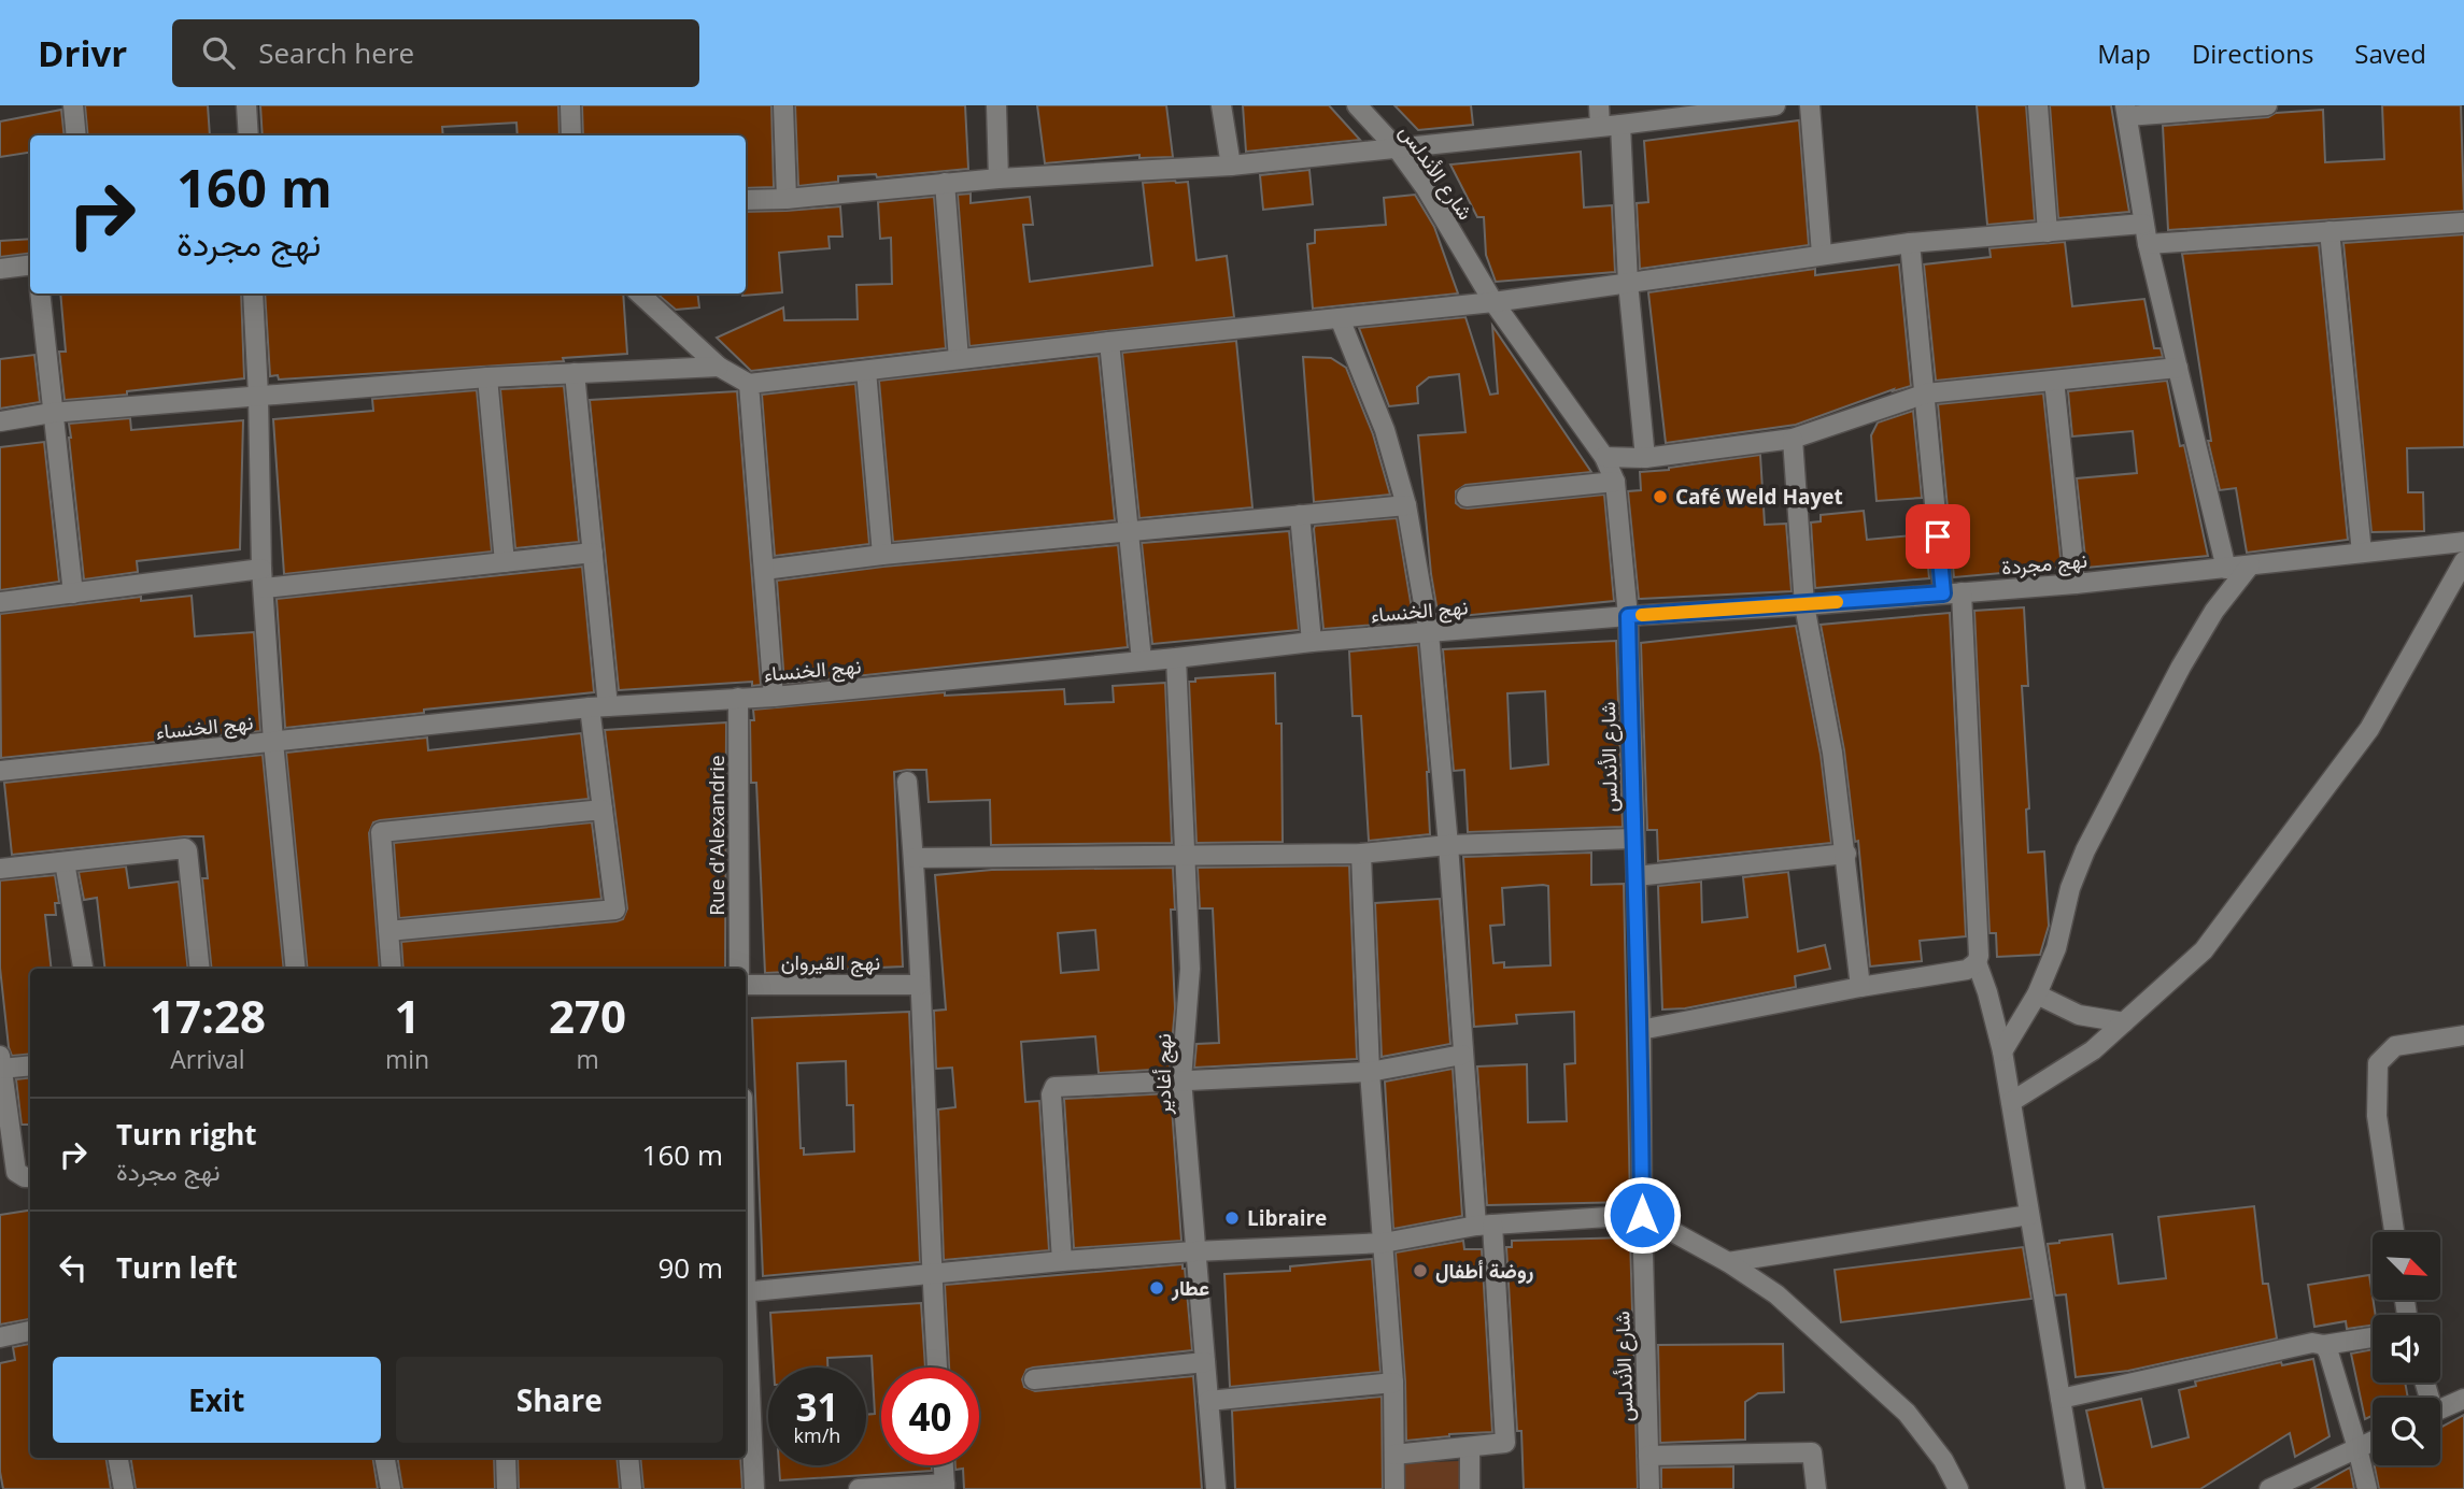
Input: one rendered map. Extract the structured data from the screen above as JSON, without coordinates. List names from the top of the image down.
{
  "streets": {
    "street": [
      "شارع الأندلس",
      "نهج مجردة",
      "نهج الخنساء",
      "Rue d'Alexandrie",
      "نهج القيروان",
      "نهج أغادير"
    ]
  },
  "crossings": [
    ["شارع الأندلس", "نهج مجردة"],
    ["شارع الأندلس", "نهج الخنساء"],
    ["نهج مجردة", "نهج الخنساء"],
    ["نهج الخنساء", "Rue d'Alexandrie"],
    ["نهج الخنساء", "نهج أغادير"]
  ],
  "places": [
    "Café Weld Hayet",
    "Libraire",
    "روضة أطفال",
    "عطار"
  ],
  "north": "bottom right",
  "page": {
    "header": "Drivr",
    "search": "Search here",
    "nav": ["Map", "Directions", "Saved"],
    "turn": ["160 m", "نهج مجردة"],
    "eta": [
      "17:28",
      "Arrival",
      "1",
      "min",
      "270",
      "m"
    ],
    "list": [
      {
        "name": "Turn right",
        "note": "نهج مجردة",
        "value": "160 m"
      },
      {
        "name": "Turn left",
        "value": "90 m"
      }
    ],
    "buttons": ["Exit", "Share"],
    "speed": "31 km/h",
    "limit": "40"
  }
}
